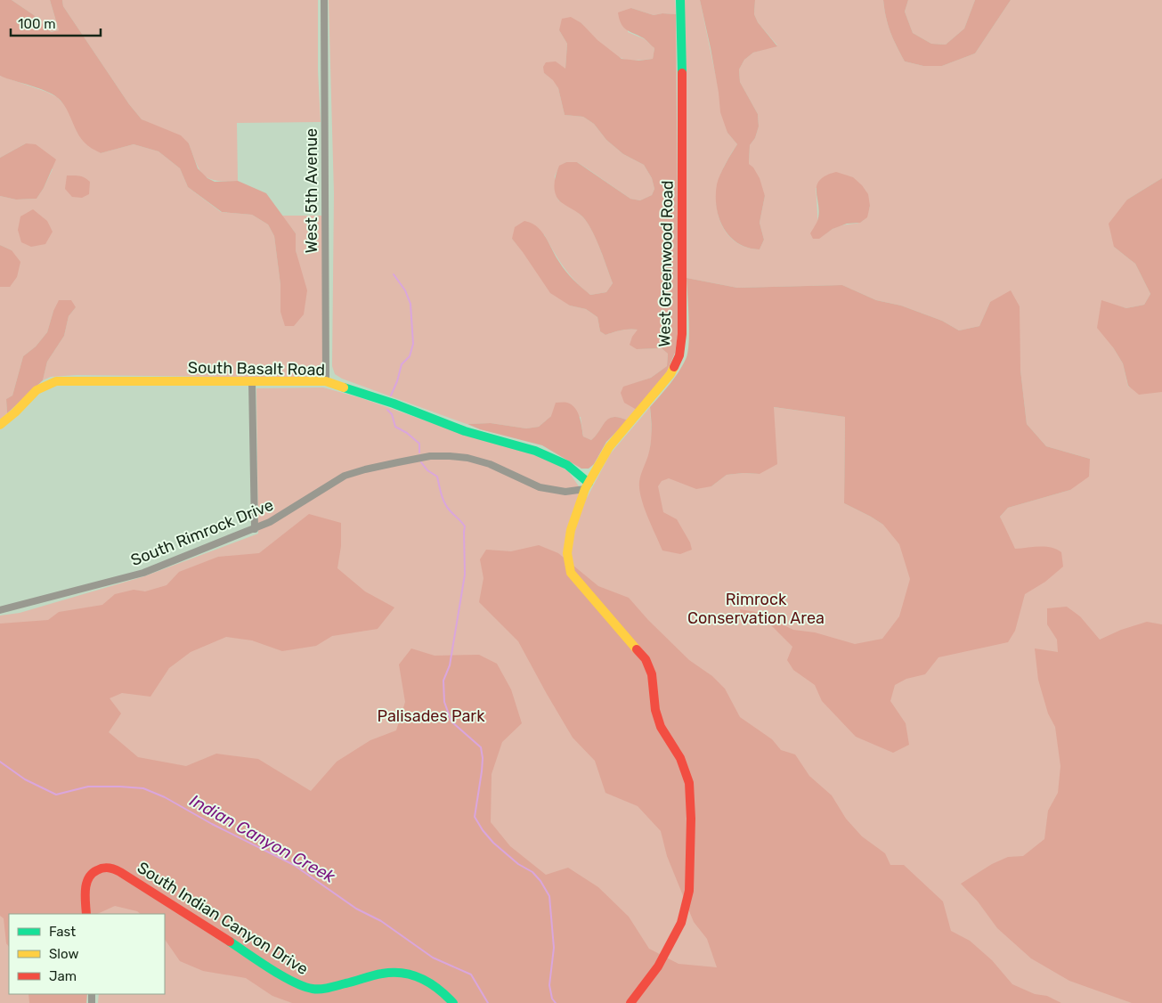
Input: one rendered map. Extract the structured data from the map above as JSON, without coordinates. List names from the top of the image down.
{
  "streets": {
    "street": [
      "West 5th Avenue",
      "West Greenwood Road",
      "South Basalt Road",
      "South Rimrock Drive",
      "South Indian Canyon Drive"
    ]
  },
  "crossings": [
    ["West 5th Avenue", "South Basalt Road"],
    ["West Greenwood Road", "South Basalt Road"],
    ["West Greenwood Road", "South Rimrock Drive"],
    ["South Basalt Road", "South Rimrock Drive"]
  ],
  "water": ["Indian Canyon Creek"],
  "parks": ["Rimrock Conservation Area", "Palisades Park"],
  "legend": ["Fast", "Slow", "Jam"],
  "scale_bar": "100 m"
}
